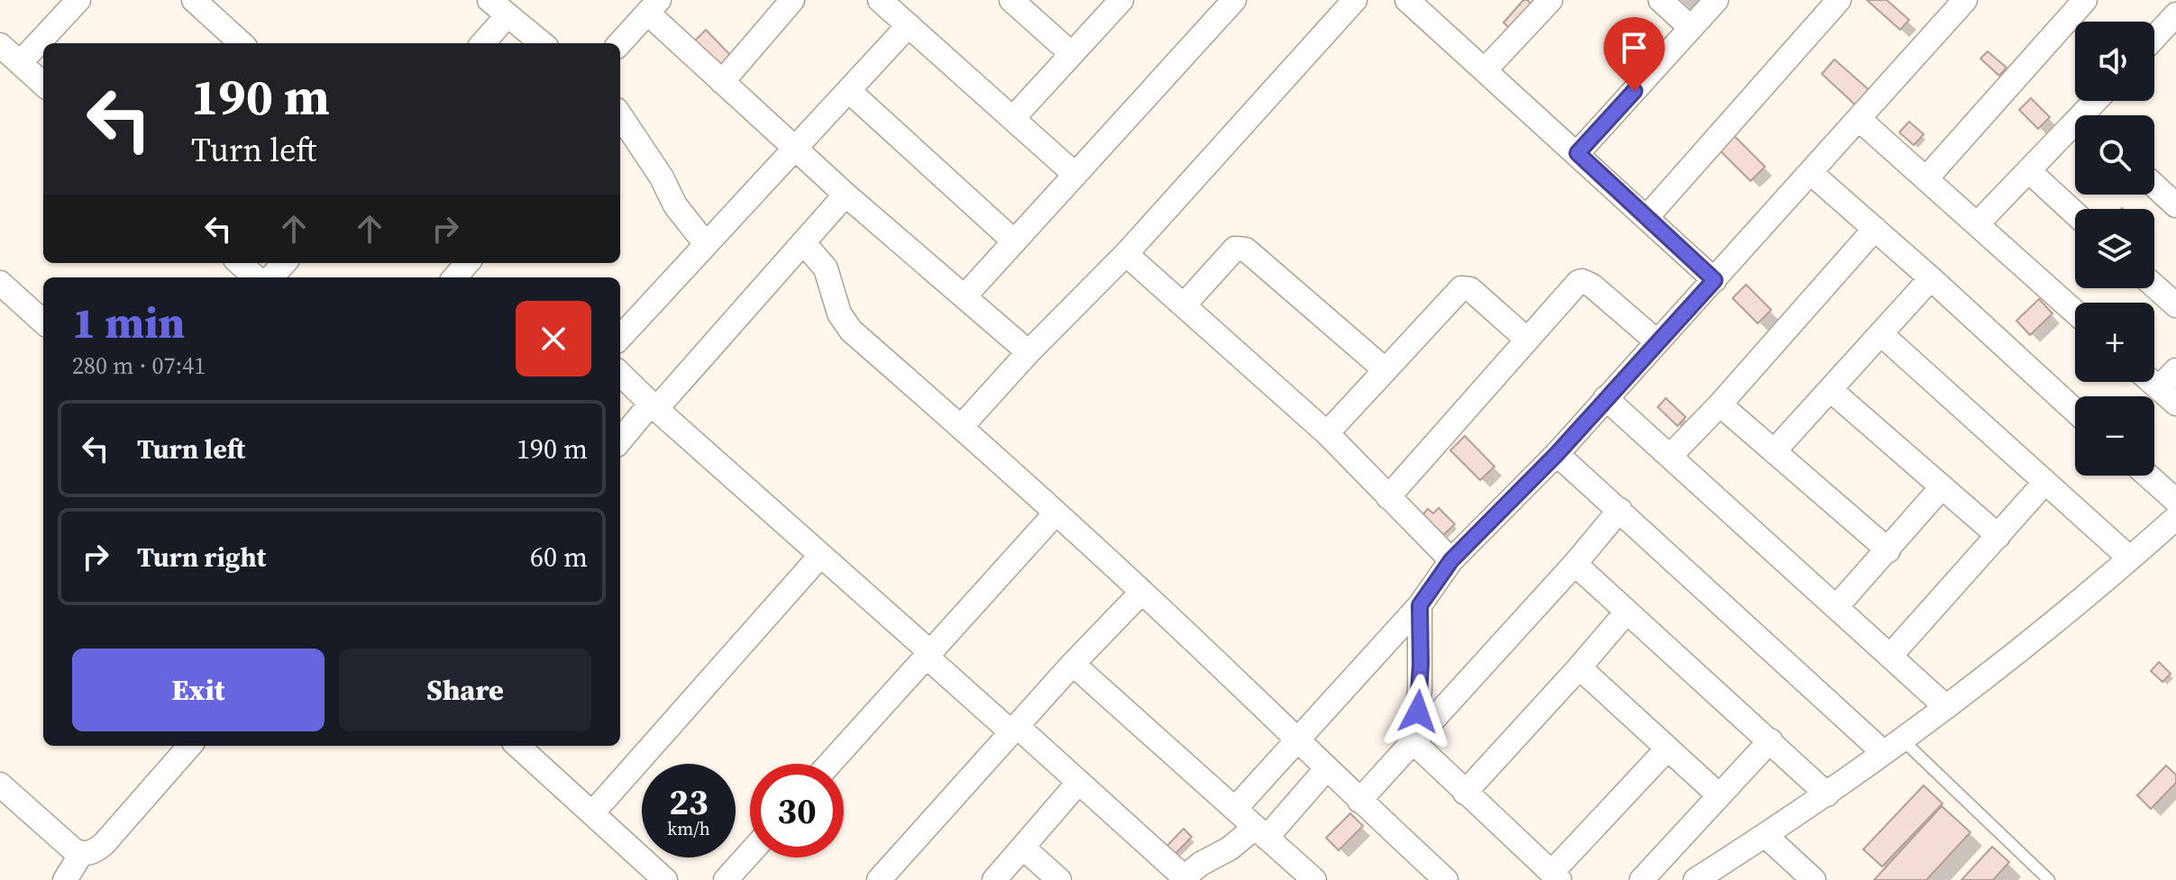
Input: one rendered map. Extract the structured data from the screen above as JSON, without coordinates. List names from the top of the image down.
{
  "page": {
    "map_buttons": ["+", "−"],
    "turn": ["190 m", "Turn left"],
    "heading": ["1 min", "280 m · 07:41"],
    "list": [
      {
        "name": "Turn left",
        "value": "190 m"
      },
      {
        "name": "Turn right",
        "value": "60 m"
      }
    ],
    "buttons": ["Exit", "Share"],
    "speed": "23 km/h",
    "limit": "30"
  }
}
